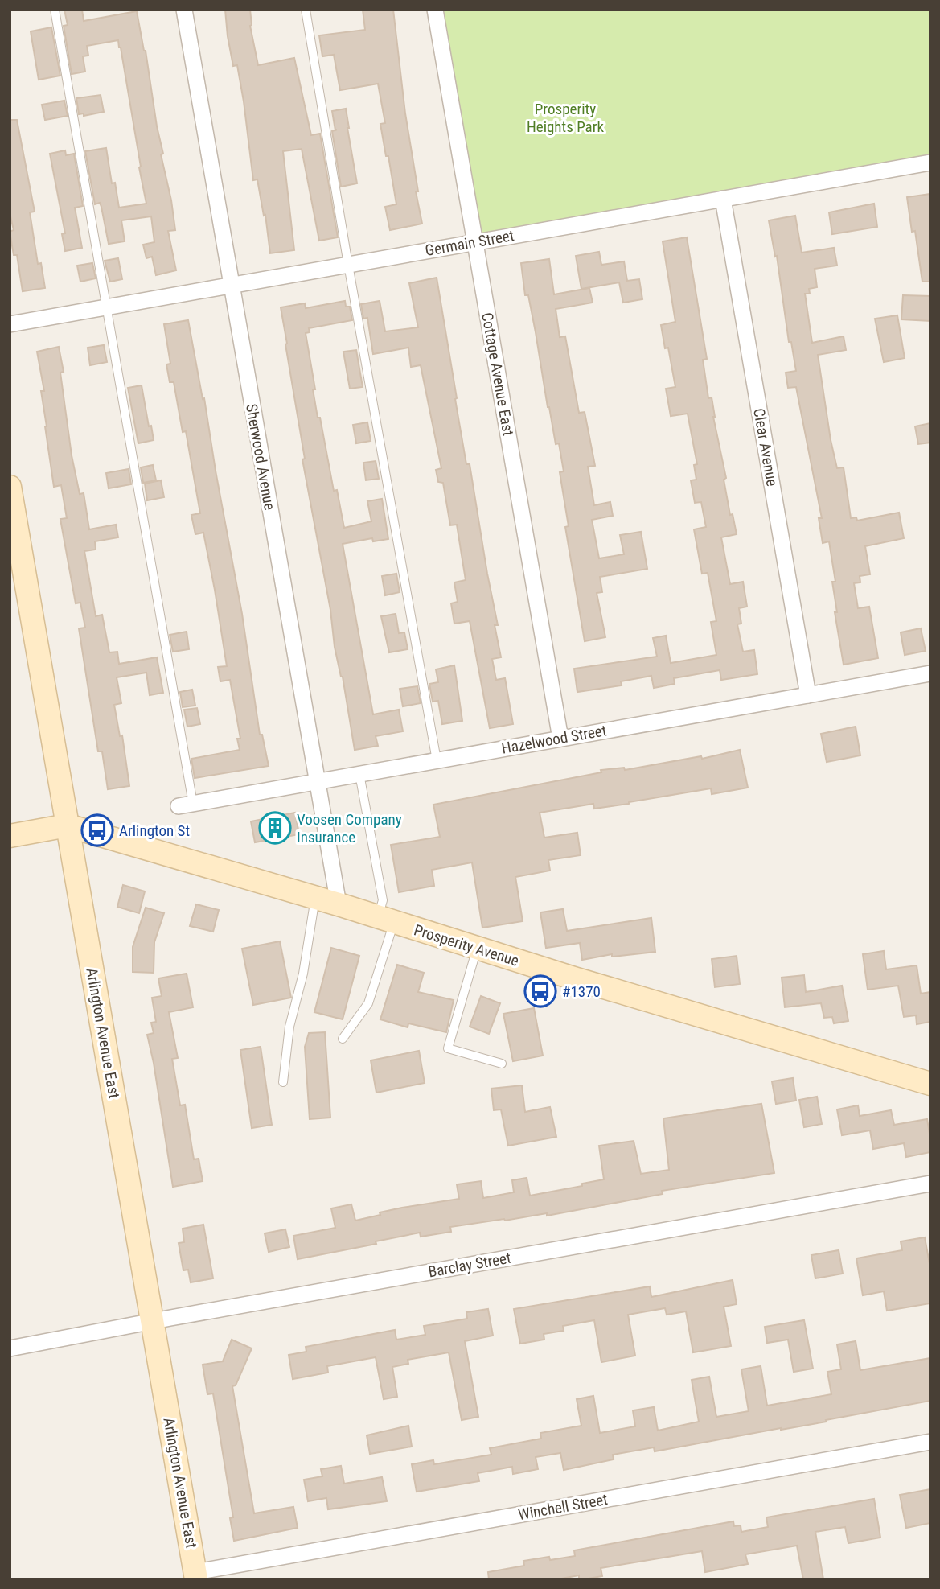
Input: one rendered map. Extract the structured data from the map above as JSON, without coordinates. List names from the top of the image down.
{
  "streets": {
    "street": [
      "Germain Street",
      "Cottage Avenue East",
      "Clear Avenue",
      "Sherwood Avenue",
      "Hazelwood Street",
      "Prosperity Avenue",
      "Arlington Avenue East",
      "Barclay Street",
      "Winchell Street"
    ]
  },
  "crossings": [
    ["Germain Street", "Cottage Avenue East"],
    ["Germain Street", "Clear Avenue"],
    ["Germain Street", "Sherwood Avenue"],
    ["Cottage Avenue East", "Hazelwood Street"],
    ["Clear Avenue", "Hazelwood Street"],
    ["Sherwood Avenue", "Hazelwood Street"],
    ["Sherwood Avenue", "Prosperity Avenue"],
    ["Prosperity Avenue", "Arlington Avenue East"],
    ["Arlington Avenue East", "Barclay Street"],
    ["Arlington Avenue East", "Winchell Street"]
  ],
  "parks": ["Prosperity Heights Park"],
  "places": {
    "building": ["Voosen Company Insurance"],
    "bus stop": ["Arlington St", "#1370"]
  }
}
